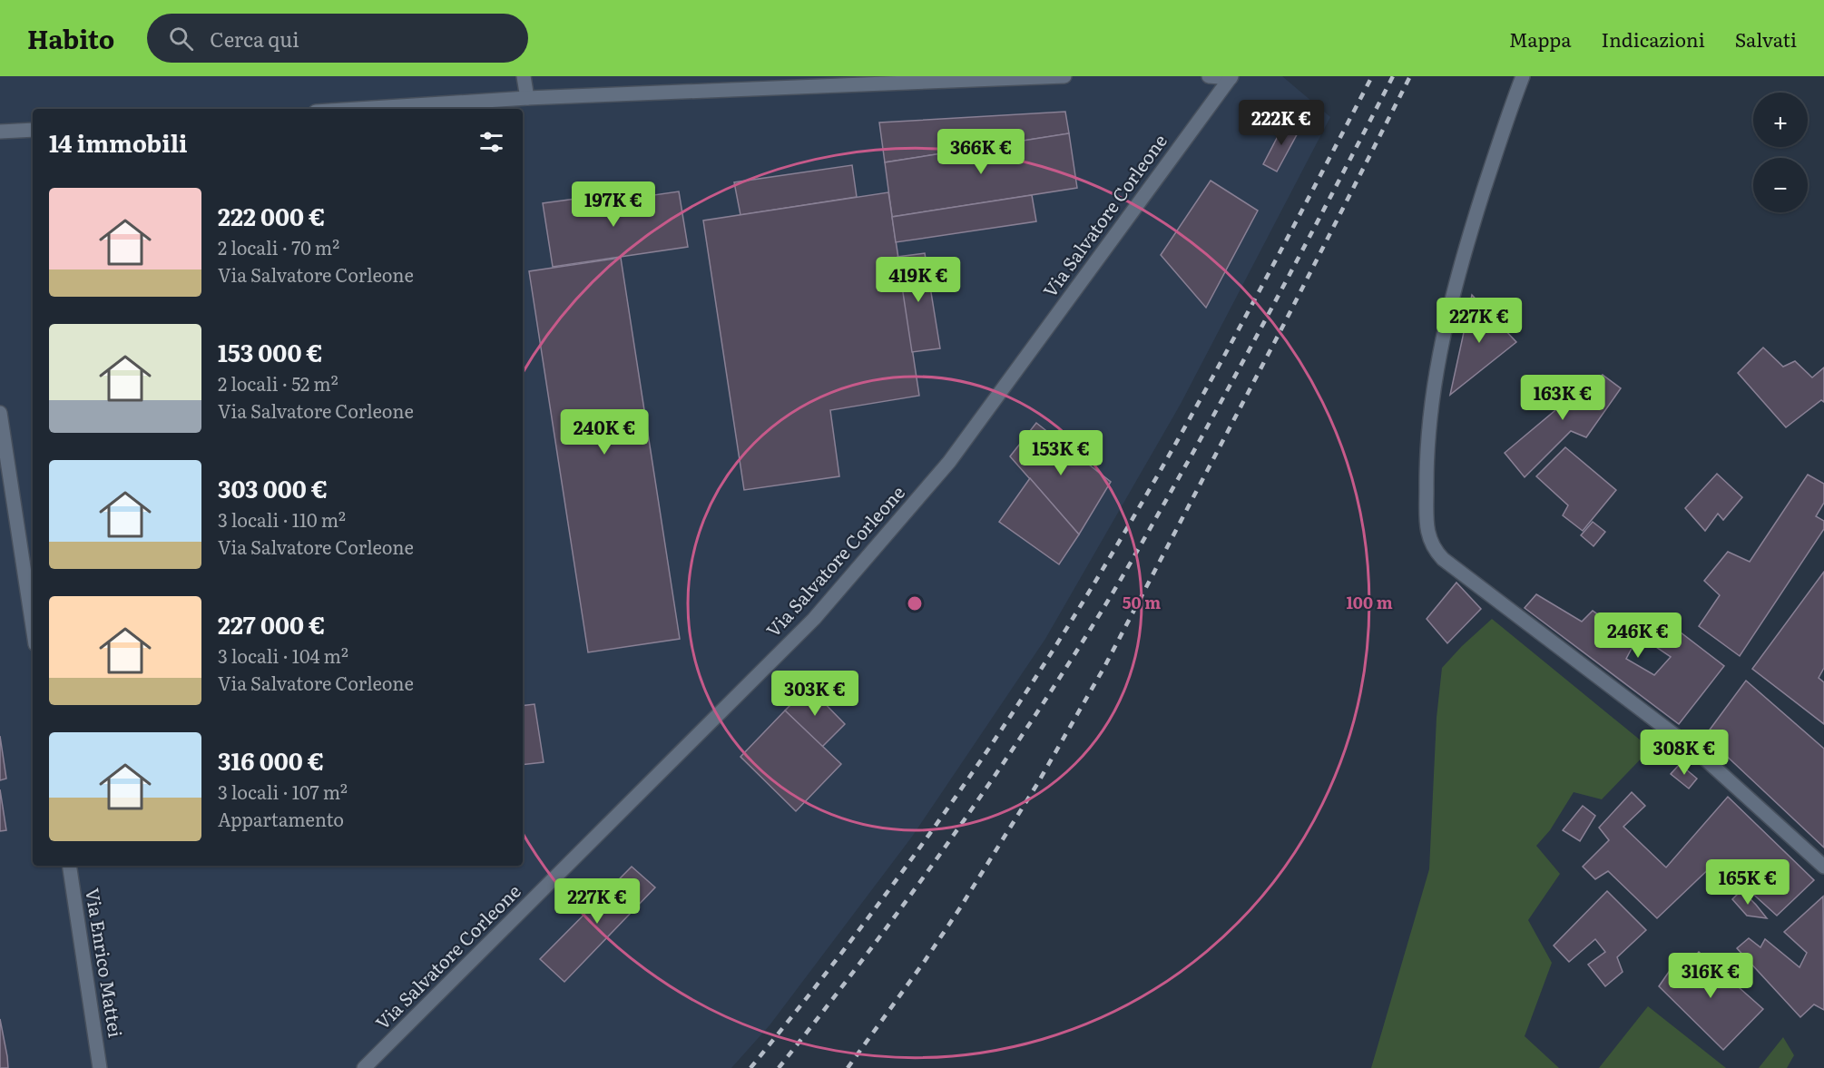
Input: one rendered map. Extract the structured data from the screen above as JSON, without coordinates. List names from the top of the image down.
{
  "streets": {
    "street": ["Via Salvatore Corleone", "Via Enrico Mattei"]
  },
  "page": {
    "header": "Habito",
    "search": "Cerca qui",
    "nav": ["Mappa", "Indicazioni", "Salvati"],
    "map_buttons": ["+", "−"],
    "price": [
      "222K €",
      "366K €",
      "197K €",
      "419K €",
      "227K €",
      "163K €",
      "240K €",
      "153K €",
      "246K €",
      "303K €",
      "308K €",
      "165K €",
      "227K €",
      "316K €"
    ],
    "heading": "14 immobili",
    "list": [
      {
        "name": "222 000 €",
        "note": "2 locali · 70 m² · Via Salvatore Corleone"
      },
      {
        "name": "153 000 €",
        "note": "2 locali · 52 m² · Via Salvatore Corleone"
      },
      {
        "name": "303 000 €",
        "note": "3 locali · 110 m² · Via Salvatore Corleone"
      },
      {
        "name": "227 000 €",
        "note": "3 locali · 104 m² · Via Salvatore Corleone"
      },
      {
        "name": "316 000 €",
        "note": "3 locali · 107 m² · Appartamento"
      }
    ]
  },
  "rings": ["50 m", "100 m"]
}
